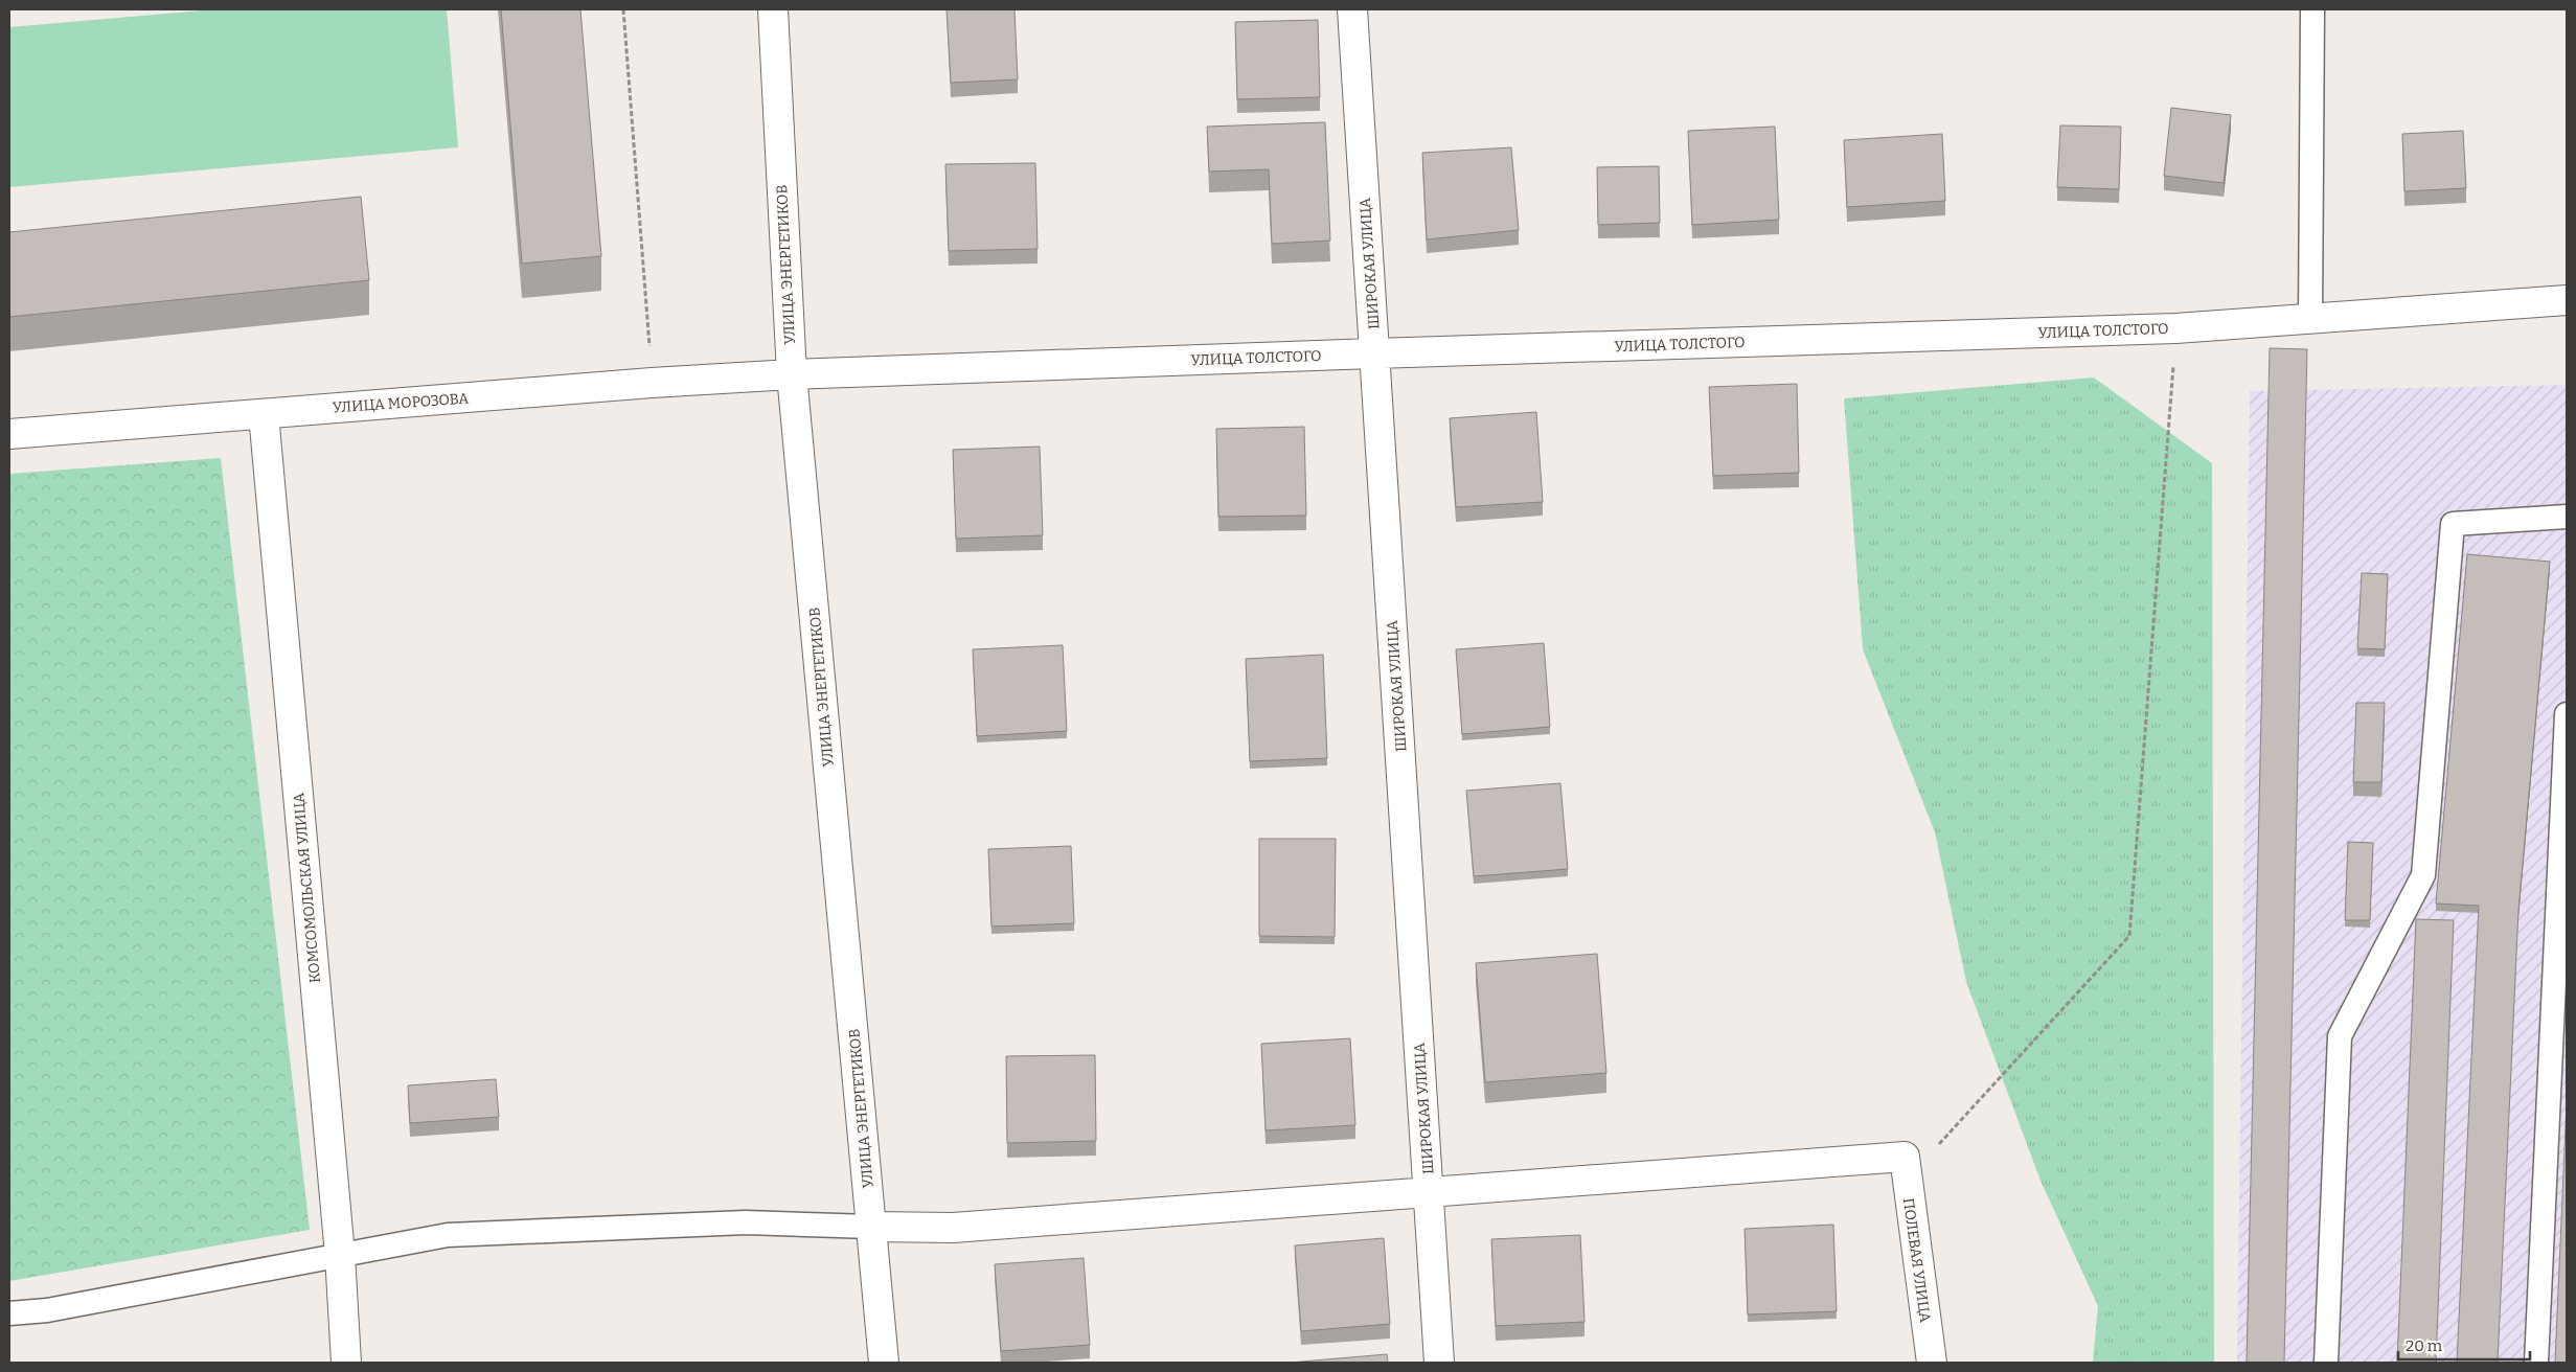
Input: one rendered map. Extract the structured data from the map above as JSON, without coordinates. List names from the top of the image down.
{
  "streets": {
    "street": [
      "ШИРОКАЯ УЛИЦА",
      "УЛИЦА ЭНЕРГЕТИКОВ",
      "УЛИЦА ТОЛСТОГО",
      "УЛИЦА МОРОЗОВА",
      "КОМСОМОЛЬСКАЯ УЛИЦА",
      "ПОЛЕВАЯ УЛИЦА"
    ]
  },
  "crossings": [
    ["ШИРОКАЯ УЛИЦА", "УЛИЦА ТОЛСТОГО"],
    ["УЛИЦА ЭНЕРГЕТИКОВ", "УЛИЦА ТОЛСТОГО"],
    ["УЛИЦА ЭНЕРГЕТИКОВ", "УЛИЦА МОРОЗОВА"],
    ["УЛИЦА ТОЛСТОГО", "УЛИЦА МОРОЗОВА"],
    ["УЛИЦА МОРОЗОВА", "КОМСОМОЛЬСКАЯ УЛИЦА"]
  ],
  "scale_bar": "20 m"
}
